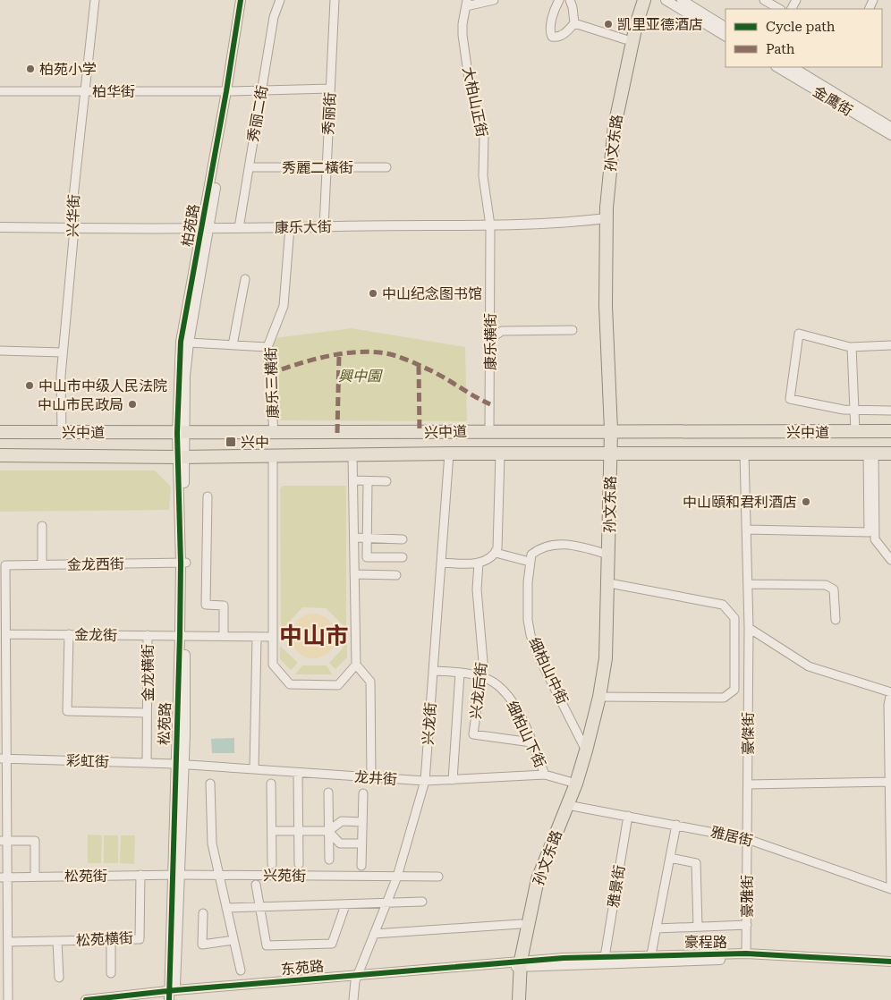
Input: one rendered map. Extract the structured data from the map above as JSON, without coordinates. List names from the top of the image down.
{
  "streets": {
    "main road": ["孙文东路", "兴中道"],
    "street": [
      "柏华街",
      "金鹰街",
      "大柏山正街",
      "秀丽二街",
      "秀丽街",
      "秀麗二橫街",
      "兴华街",
      "柏苑路",
      "康乐大街",
      "康乐横街",
      "康乐三横街",
      "金龙西街",
      "金龙街",
      "细柏山中街",
      "金龙横街",
      "兴龙后街",
      "松苑路",
      "兴龙街",
      "豪傑街",
      "细柏山下街",
      "彩虹街",
      "龙井街",
      "雅居街",
      "松苑街",
      "兴苑街",
      "雅景街",
      "豪雅街",
      "松苑横街",
      "豪程路",
      "东苑路"
    ]
  },
  "crossings": [
    ["柏华街", "秀丽二街"],
    ["柏华街", "秀丽街"],
    ["柏华街", "兴华街"],
    ["柏华街", "柏苑路"],
    ["大柏山正街", "康乐大街"],
    ["大柏山正街", "康乐横街"],
    ["秀丽二街", "秀麗二橫街"],
    ["秀丽二街", "康乐大街"],
    ["秀丽街", "秀麗二橫街"],
    ["秀丽街", "康乐大街"],
    ["孙文东路", "康乐大街"],
    ["孙文东路", "兴中道"],
    ["孙文东路", "细柏山中街"],
    ["孙文东路", "龙井街"],
    ["孙文东路", "雅居街"],
    ["孙文东路", "豪程路"],
    ["孙文东路", "东苑路"],
    ["兴华街", "康乐大街"],
    ["兴华街", "兴中道"],
    ["柏苑路", "康乐大街"],
    ["柏苑路", "兴中道"],
    ["柏苑路", "松苑路"],
    ["康乐大街", "康乐横街"],
    ["康乐大街", "康乐三横街"],
    ["康乐横街", "兴中道"],
    ["康乐三横街", "兴中道"],
    ["兴中道", "松苑路"],
    ["兴中道", "兴龙街"],
    ["兴中道", "豪傑街"],
    ["金龙西街", "松苑路"],
    ["金龙街", "金龙横街"],
    ["金龙街", "松苑路"],
    ["金龙横街", "彩虹街"],
    ["兴龙后街", "细柏山下街"],
    ["松苑路", "彩虹街"],
    ["松苑路", "龙井街"],
    ["松苑路", "松苑街"],
    ["松苑路", "兴苑街"],
    ["松苑路", "东苑路"],
    ["兴龙街", "细柏山下街"],
    ["兴龙街", "龙井街"],
    ["兴龙街", "兴苑街"],
    ["兴龙街", "东苑路"],
    ["豪傑街", "雅居街"],
    ["豪傑街", "豪雅街"],
    ["细柏山下街", "龙井街"],
    ["彩虹街", "龙井街"],
    ["雅居街", "雅景街"],
    ["雅居街", "豪雅街"],
    ["松苑街", "兴苑街"],
    ["松苑街", "松苑横街"],
    ["雅景街", "豪程路"],
    ["豪雅街", "豪程路"],
    ["豪程路", "东苑路"]
  ],
  "districts": ["中山市"],
  "parks": ["興中園"],
  "places": {
    "other": [
      "凯里亚德酒店",
      "柏苑小学",
      "中山纪念图书馆",
      "中山市中级人民法院",
      "中山市民政局",
      "中山頤和君利酒店"
    ],
    "transit": ["兴中"]
  },
  "legend": ["Cycle path", "Path"]
}
